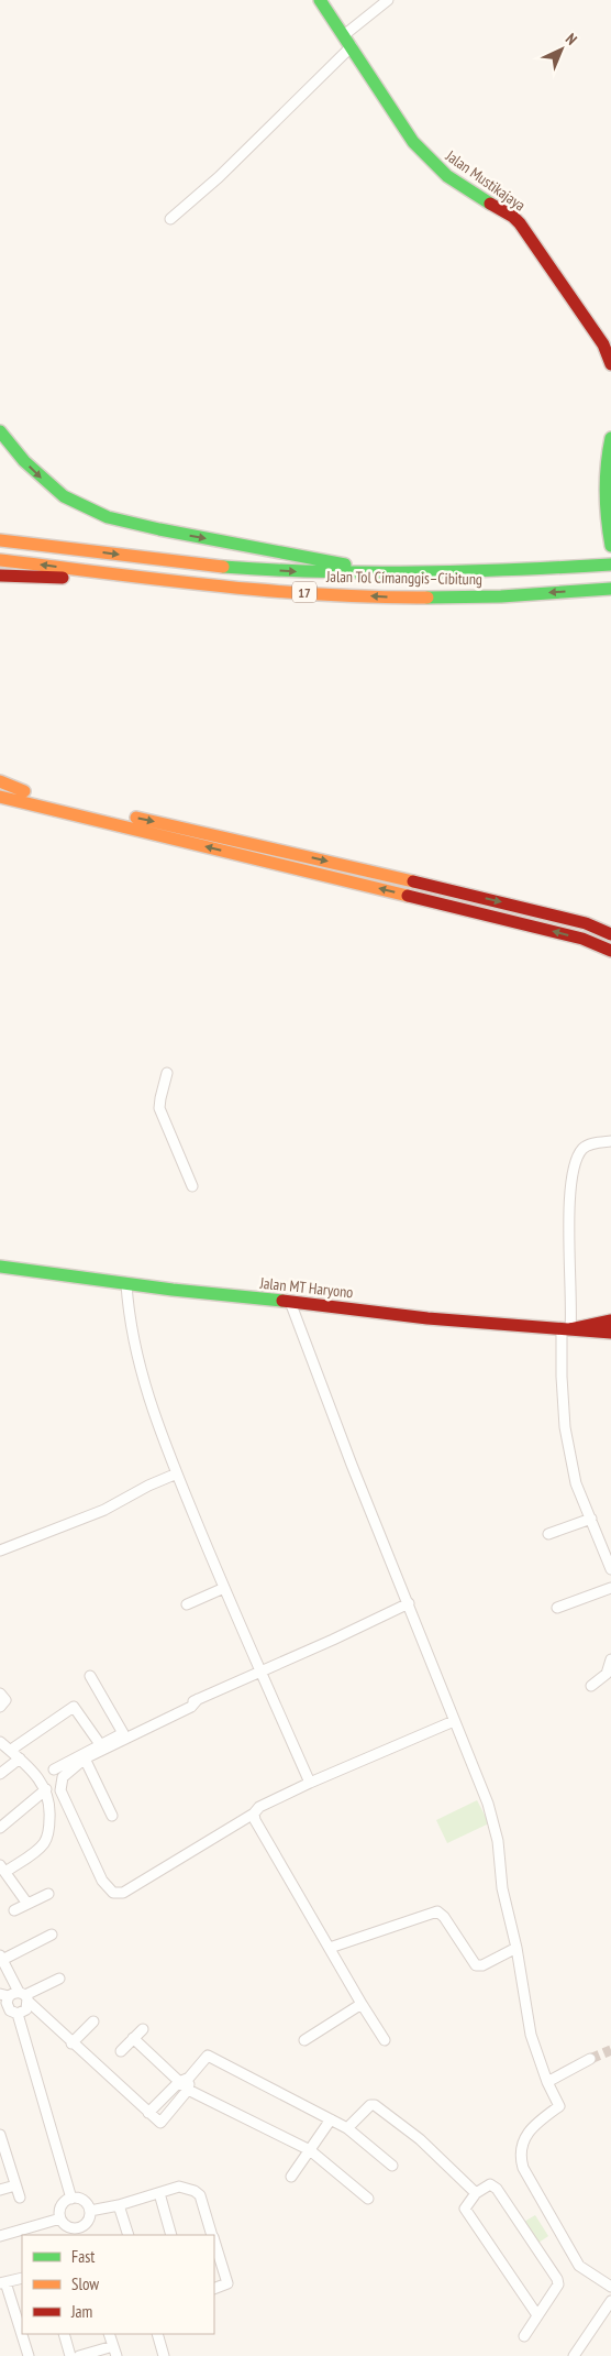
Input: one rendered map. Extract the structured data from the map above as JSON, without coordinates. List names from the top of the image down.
{
  "streets": {
    "main road": [
      "Jalan Mustikajaya",
      "Jalan Tol Cimanggis–Cibitung",
      "17",
      "Jalan MT Haryono"
    ]
  },
  "legend": ["Fast", "Slow", "Jam"],
  "north": "top right"
}
